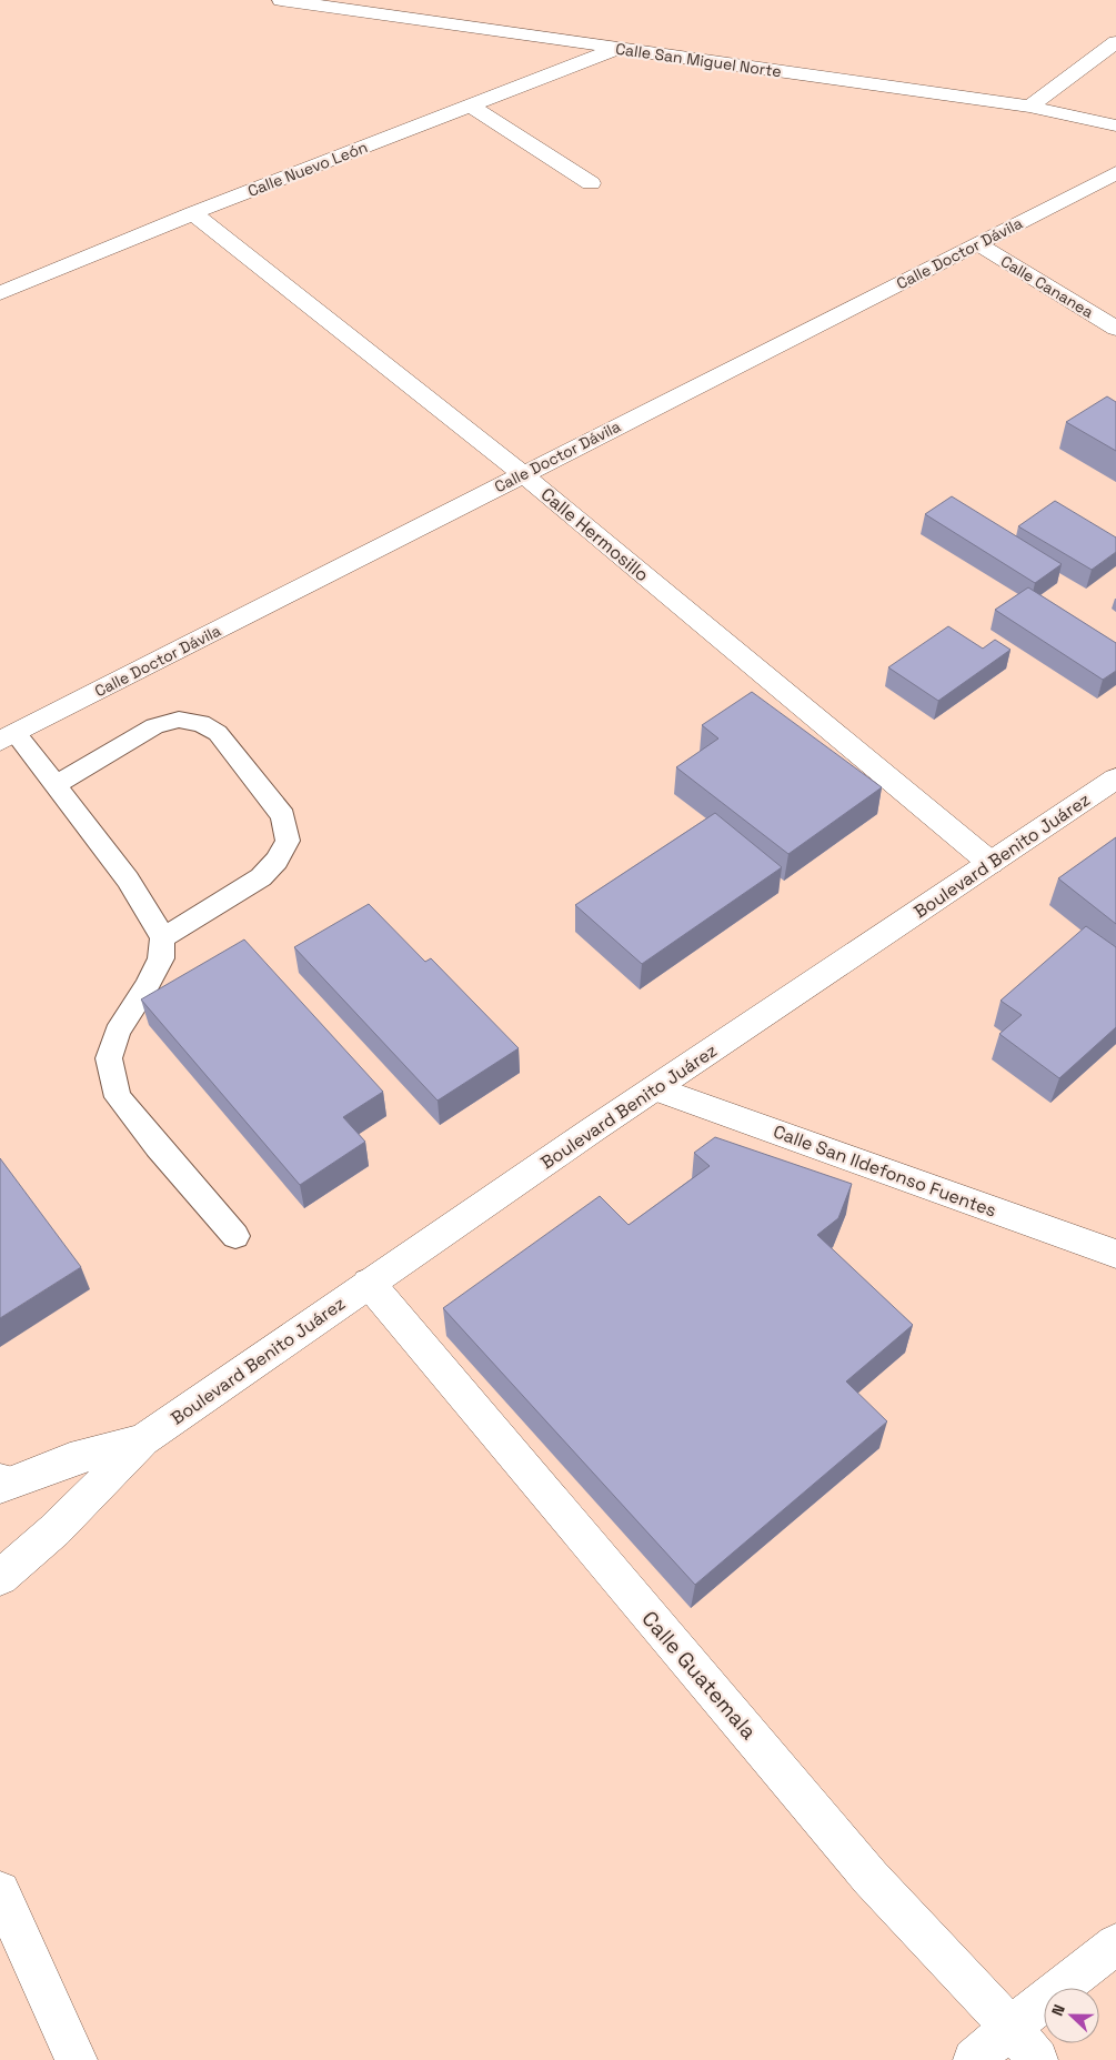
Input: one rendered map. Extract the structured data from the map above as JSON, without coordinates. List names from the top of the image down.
{
  "streets": {
    "main road": [
      "Calle San Miguel Norte",
      "Calle Nuevo León",
      "Calle Doctor Dávila",
      "Calle Cananea",
      "Calle Hermosillo",
      "Boulevard Benito Juárez",
      "Calle San Ildefonso Fuentes",
      "Calle Guatemala"
    ]
  },
  "crossings": [
    ["Calle San Miguel Norte", "Calle Nuevo León"],
    ["Calle Nuevo León", "Calle Hermosillo"],
    ["Calle Doctor Dávila", "Calle Cananea"],
    ["Calle Doctor Dávila", "Calle Hermosillo"],
    ["Calle Hermosillo", "Boulevard Benito Juárez"],
    ["Boulevard Benito Juárez", "Calle San Ildefonso Fuentes"],
    ["Boulevard Benito Juárez", "Calle Guatemala"]
  ],
  "north": "left"
}
